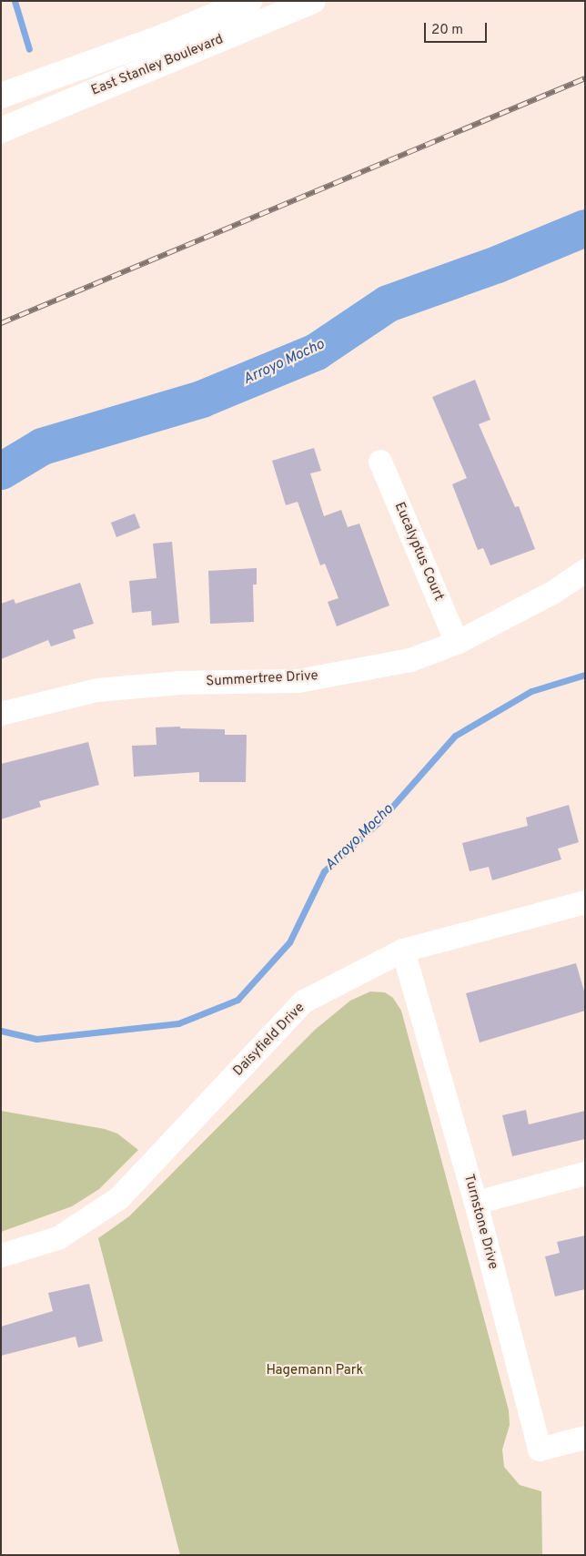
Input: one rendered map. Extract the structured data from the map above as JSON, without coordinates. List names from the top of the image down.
{
  "streets": {
    "main road": ["East Stanley Boulevard"],
    "street": [
      "Eucalyptus Court",
      "Summertree Drive",
      "Daisyfield Drive",
      "Turnstone Drive"
    ]
  },
  "crossings": [
    ["Eucalyptus Court", "Summertree Drive"],
    ["Daisyfield Drive", "Turnstone Drive"]
  ],
  "water": ["Arroyo Mocho"],
  "parks": ["Hagemann Park"],
  "scale_bar": "20 m"
}
